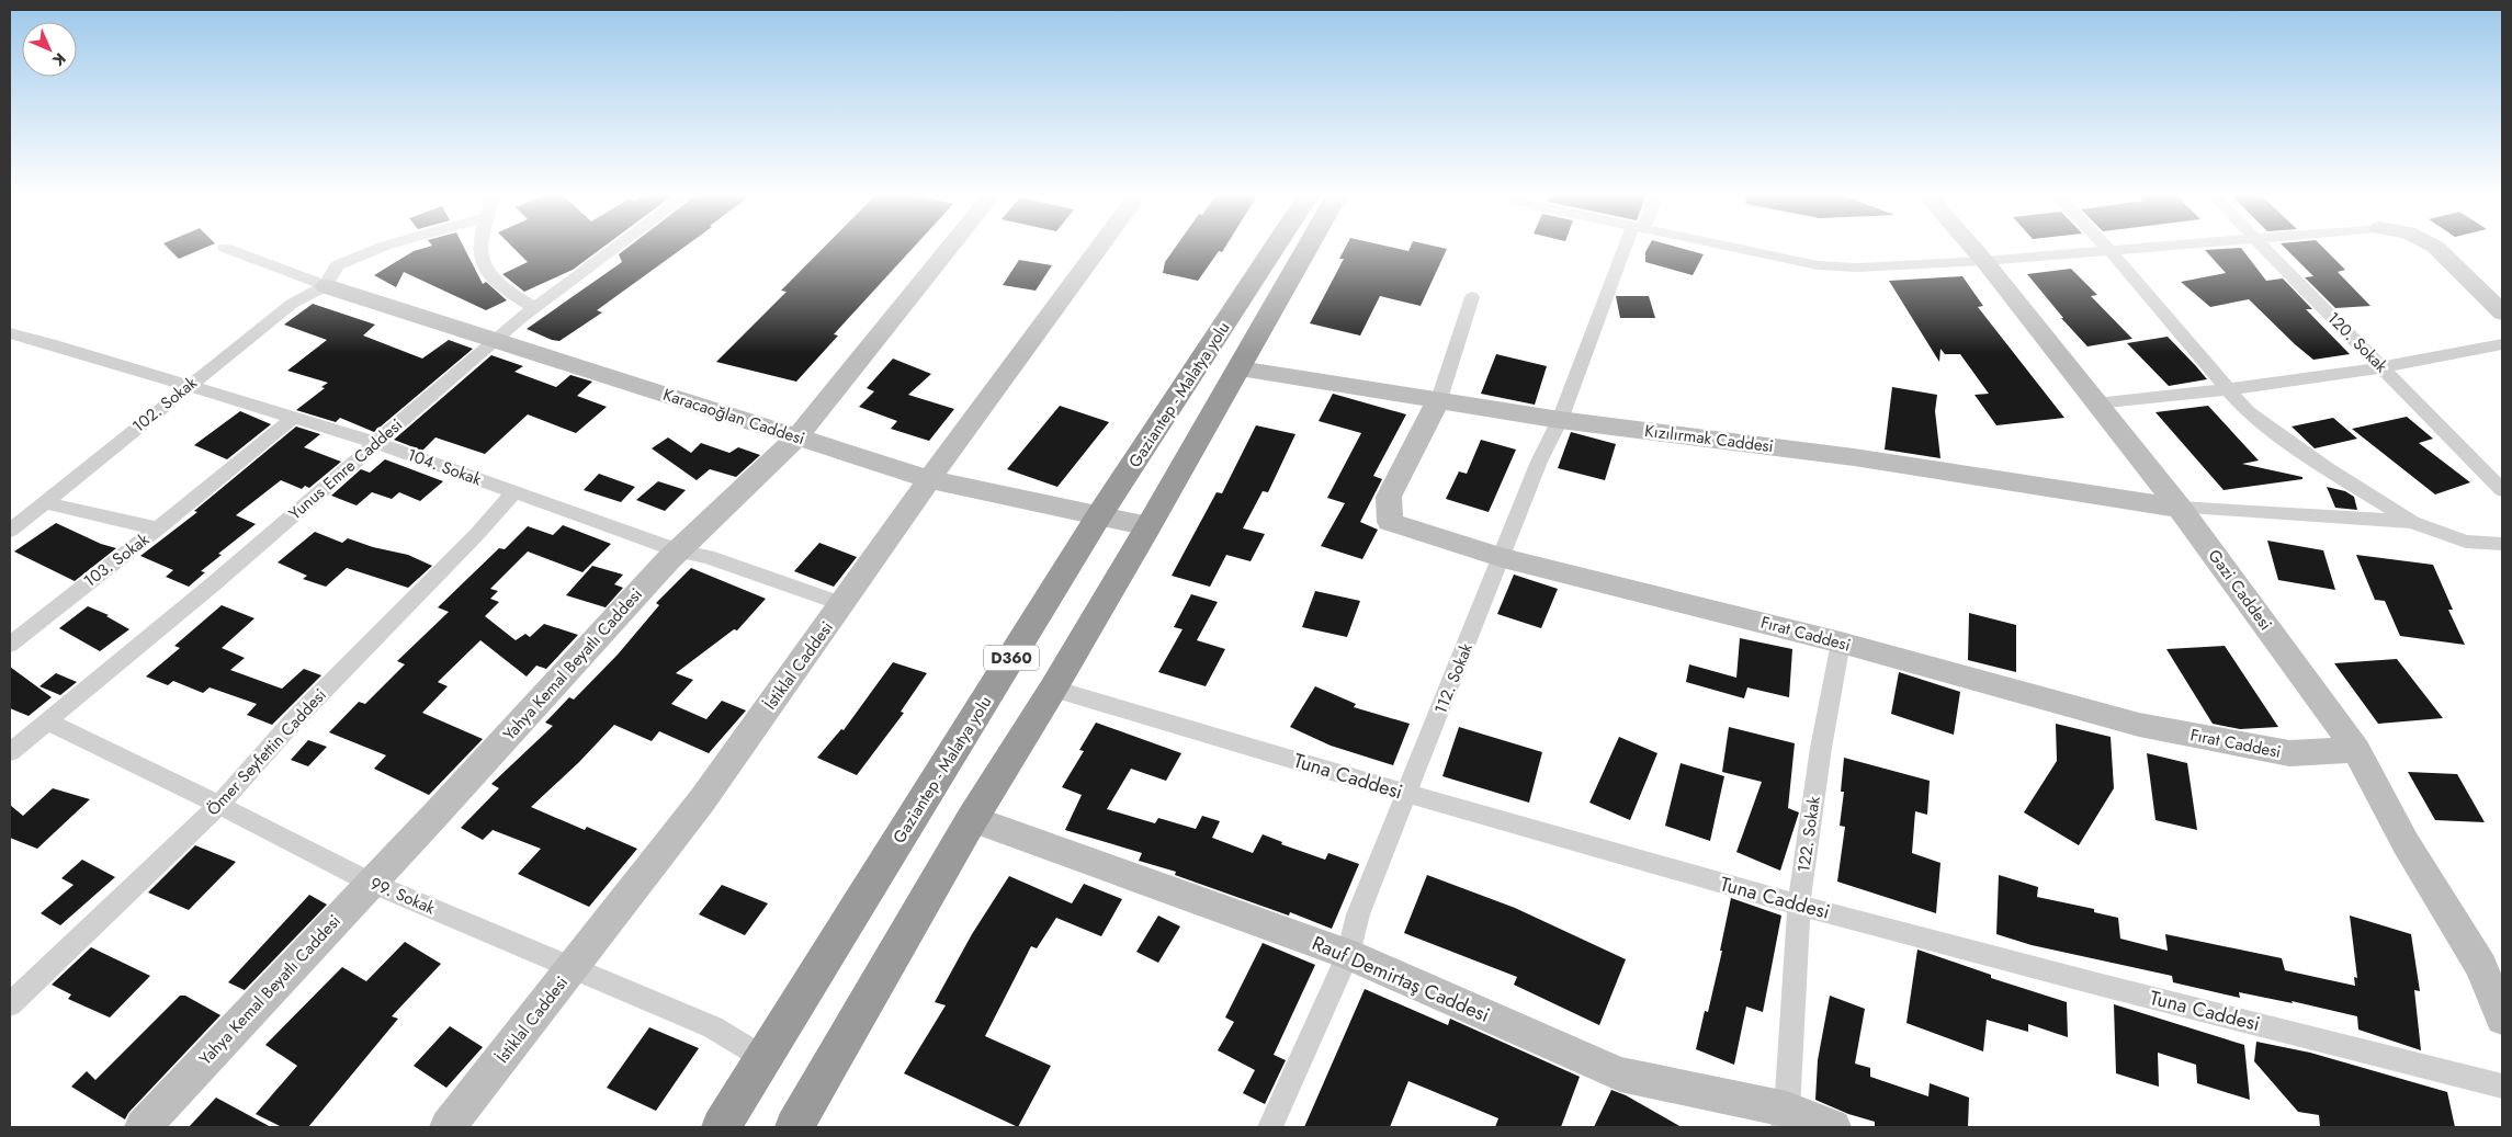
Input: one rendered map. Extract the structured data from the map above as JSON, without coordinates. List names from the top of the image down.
{
  "streets": {
    "highway": ["Gaziantep - Malatya yolu", "D360"],
    "street": [
      "120. Sokak",
      "102. Sokak",
      "Karacaoğlan Caddesi",
      "Kızılırmak Caddesi",
      "104. Sokak",
      "Yunus Emre Caddesi",
      "103. Sokak",
      "Gazi Caddesi",
      "Fırat Caddesi",
      "Yahya Kemal Beyatlı Caddesi",
      "İstiklal Caddesi",
      "112. Sokak",
      "Ömer Seyfettin Caddesi",
      "Tuna Caddesi",
      "122. Sokak",
      "99. Sokak",
      "Rauf Demirtaş Caddesi"
    ]
  },
  "crossings": [
    ["Gaziantep - Malatya yolu", "Karacaoğlan Caddesi"],
    ["Gaziantep - Malatya yolu", "99. Sokak"],
    ["102. Sokak", "Karacaoğlan Caddesi"],
    ["102. Sokak", "104. Sokak"],
    ["102. Sokak", "103. Sokak"],
    ["Karacaoğlan Caddesi", "Yunus Emre Caddesi"],
    ["Karacaoğlan Caddesi", "D360"],
    ["Karacaoğlan Caddesi", "Yahya Kemal Beyatlı Caddesi"],
    ["Karacaoğlan Caddesi", "İstiklal Caddesi"],
    ["Kızılırmak Caddesi", "Gazi Caddesi"],
    ["Kızılırmak Caddesi", "Fırat Caddesi"],
    ["Kızılırmak Caddesi", "D360"],
    ["Kızılırmak Caddesi", "112. Sokak"],
    ["104. Sokak", "Yunus Emre Caddesi"],
    ["104. Sokak", "Yahya Kemal Beyatlı Caddesi"],
    ["104. Sokak", "İstiklal Caddesi"],
    ["104. Sokak", "Ömer Seyfettin Caddesi"],
    ["Yunus Emre Caddesi", "99. Sokak"],
    ["Gazi Caddesi", "Fırat Caddesi"],
    ["Fırat Caddesi", "112. Sokak"],
    ["Fırat Caddesi", "122. Sokak"],
    ["D360", "Tuna Caddesi"],
    ["D360", "Rauf Demirtaş Caddesi"],
    ["Yahya Kemal Beyatlı Caddesi", "99. Sokak"],
    ["İstiklal Caddesi", "99. Sokak"],
    ["112. Sokak", "Tuna Caddesi"],
    ["112. Sokak", "Rauf Demirtaş Caddesi"],
    ["Ömer Seyfettin Caddesi", "99. Sokak"],
    ["Tuna Caddesi", "122. Sokak"],
    ["122. Sokak", "Rauf Demirtaş Caddesi"]
  ],
  "north": "bottom right"
}
